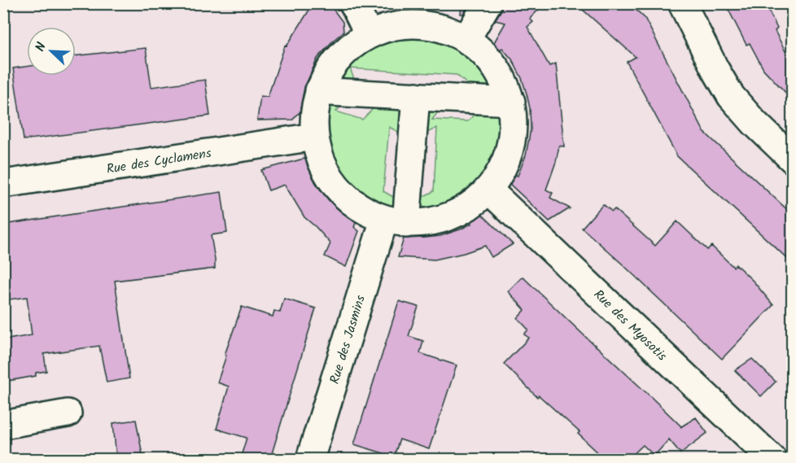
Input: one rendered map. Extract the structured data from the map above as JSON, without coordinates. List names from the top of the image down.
{
  "streets": {
    "street": ["Rue des Cyclamens", "Rue des Myosotis", "Rue des Jasmins"]
  },
  "north": "top left"
}
